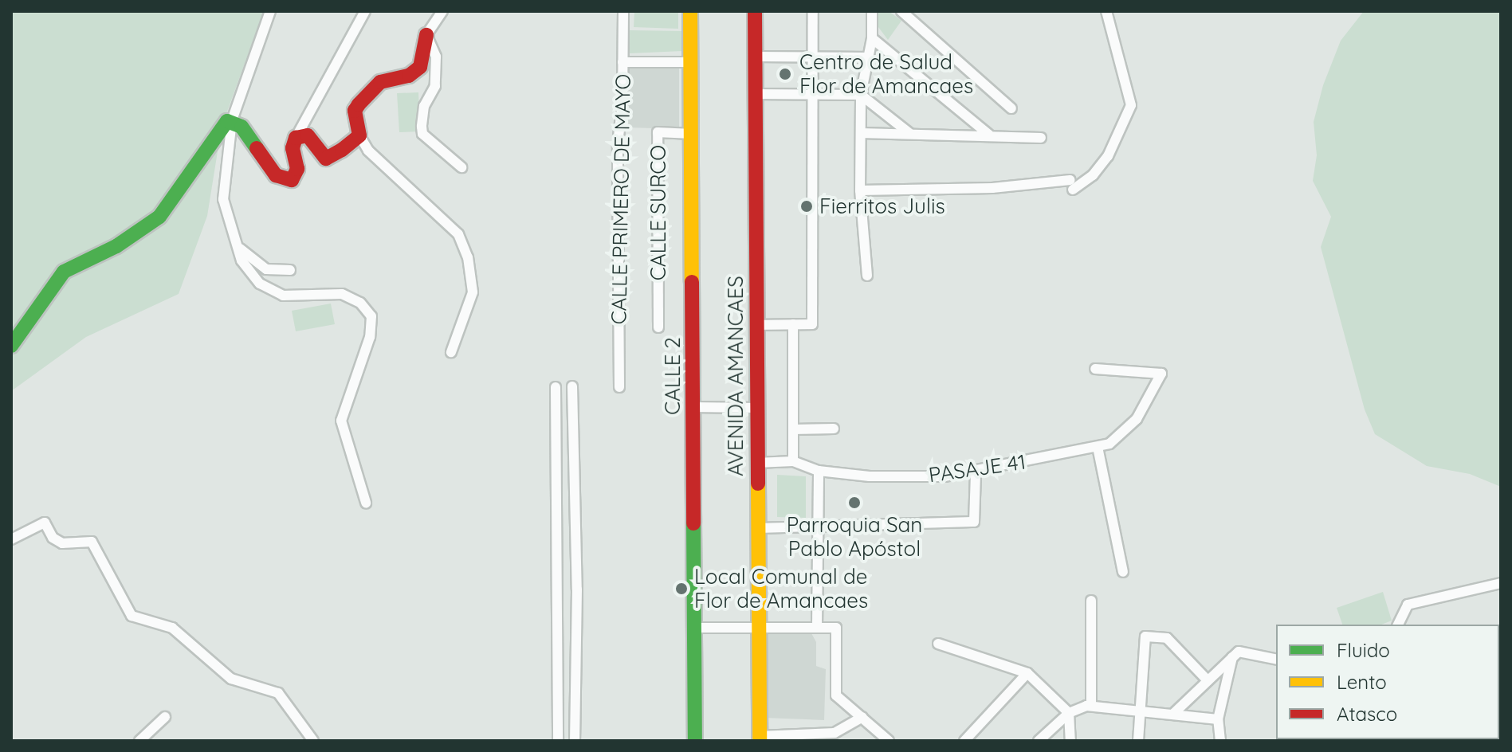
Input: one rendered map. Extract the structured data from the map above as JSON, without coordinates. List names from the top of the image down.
{
  "streets": {
    "street": [
      "CALLE PRIMERO DE MAYO",
      "CALLE SURCO",
      "CALLE 2",
      "AVENIDA AMANCAES",
      "PASAJE 41"
    ]
  },
  "crossings": [
    ["CALLE SURCO", "CALLE 2"],
    ["AVENIDA AMANCAES", "PASAJE 41"]
  ],
  "places": [
    "Centro de Salud Flor de Amancaes",
    "Fierritos Julis",
    "Parroquia San Pablo Apóstol",
    "Local Comunal de Flor de Amancaes"
  ],
  "legend": ["Fluido", "Lento", "Atasco"]
}
